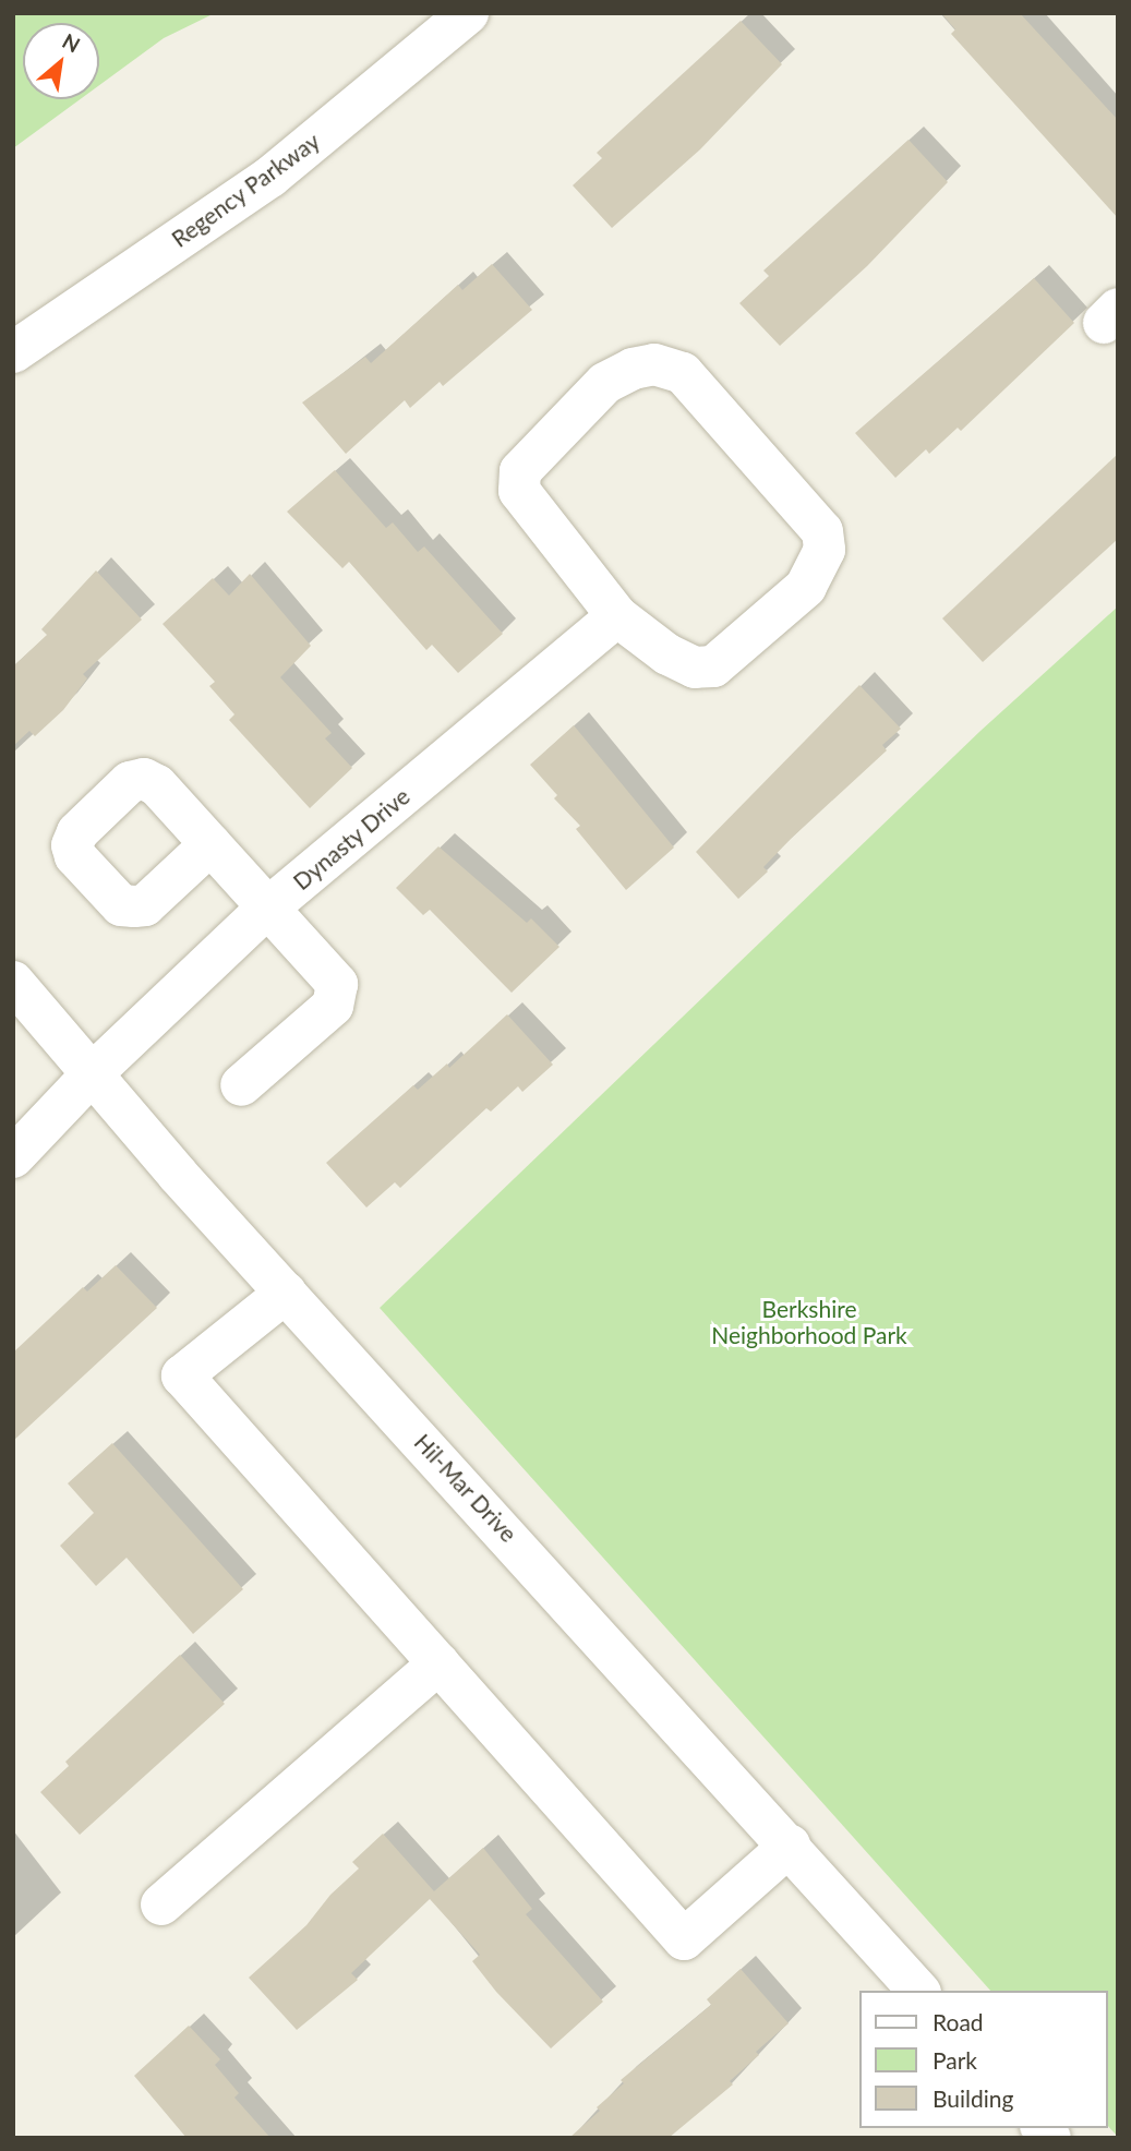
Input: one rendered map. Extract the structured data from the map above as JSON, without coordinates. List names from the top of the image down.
{
  "streets": {
    "street": ["Regency Parkway", "Dynasty Drive", "Hil-Mar Drive"]
  },
  "crossings": [
    ["Dynasty Drive", "Hil-Mar Drive"]
  ],
  "parks": ["Berkshire Neighborhood Park"],
  "legend": ["Road", "Park", "Building"],
  "north": "top right"
}
